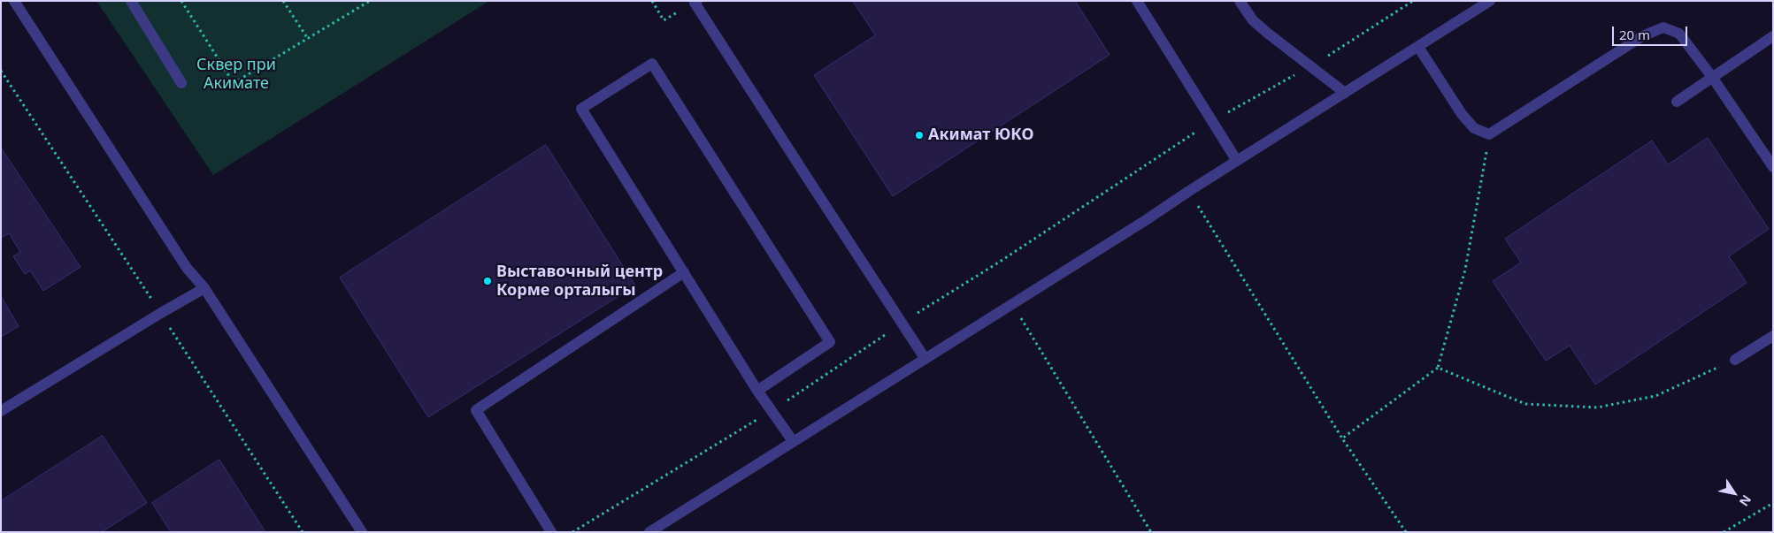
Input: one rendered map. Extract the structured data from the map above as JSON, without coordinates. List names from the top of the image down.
{
  "parks": ["Сквер при Акимате"],
  "places": ["Акимат ЮКО", "Выставочный центр Корме орталыгы"],
  "scale_bar": "20 m",
  "north": "bottom right"
}
